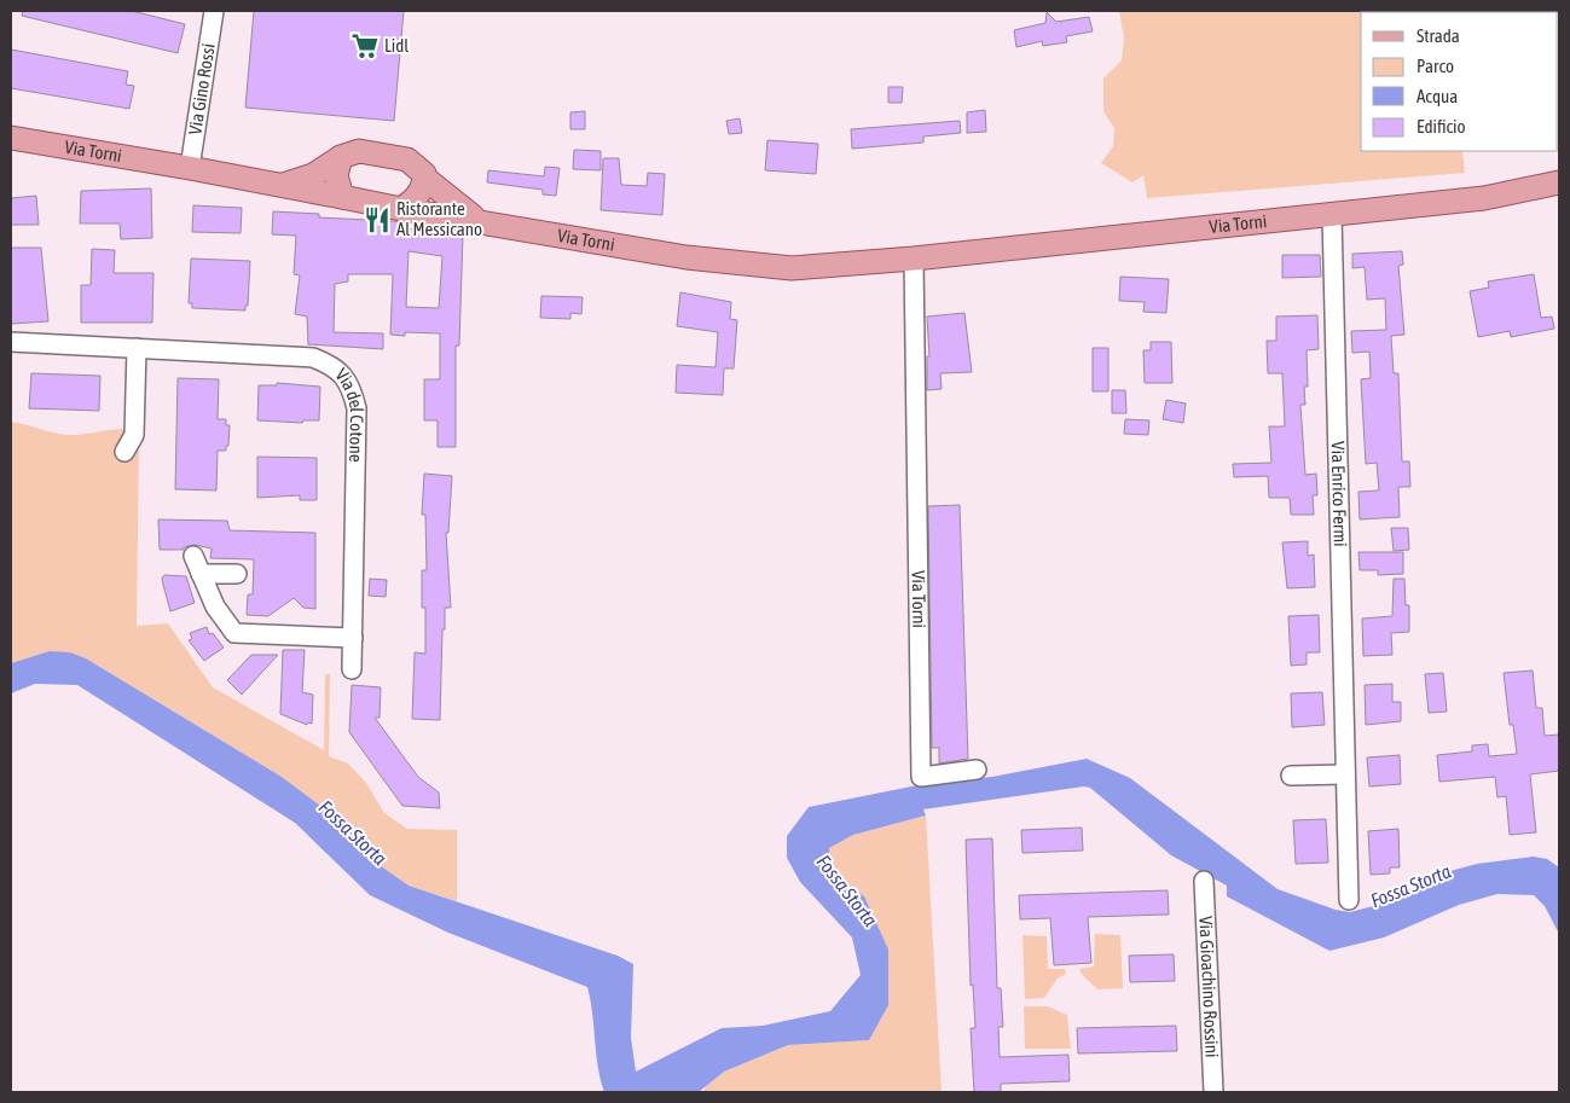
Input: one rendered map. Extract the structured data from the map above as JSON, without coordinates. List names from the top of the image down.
{
  "streets": {
    "main road": ["Via Torni"],
    "street": [
      "Via Gino Rossi",
      "Via del Cotone",
      "Via Enrico Fermi",
      "Via Gioachino Rossini"
    ]
  },
  "crossings": [
    ["Via Gino Rossi", "Via Torni"],
    ["Via Torni", "Via Enrico Fermi"]
  ],
  "water": ["Fossa Storta"],
  "places": {
    "supermarket": ["Lidl"],
    "restaurant": ["Ristorante Al Messicano"]
  },
  "legend": [
    "Strada",
    "Parco",
    "Acqua",
    "Edificio"
  ]
}
